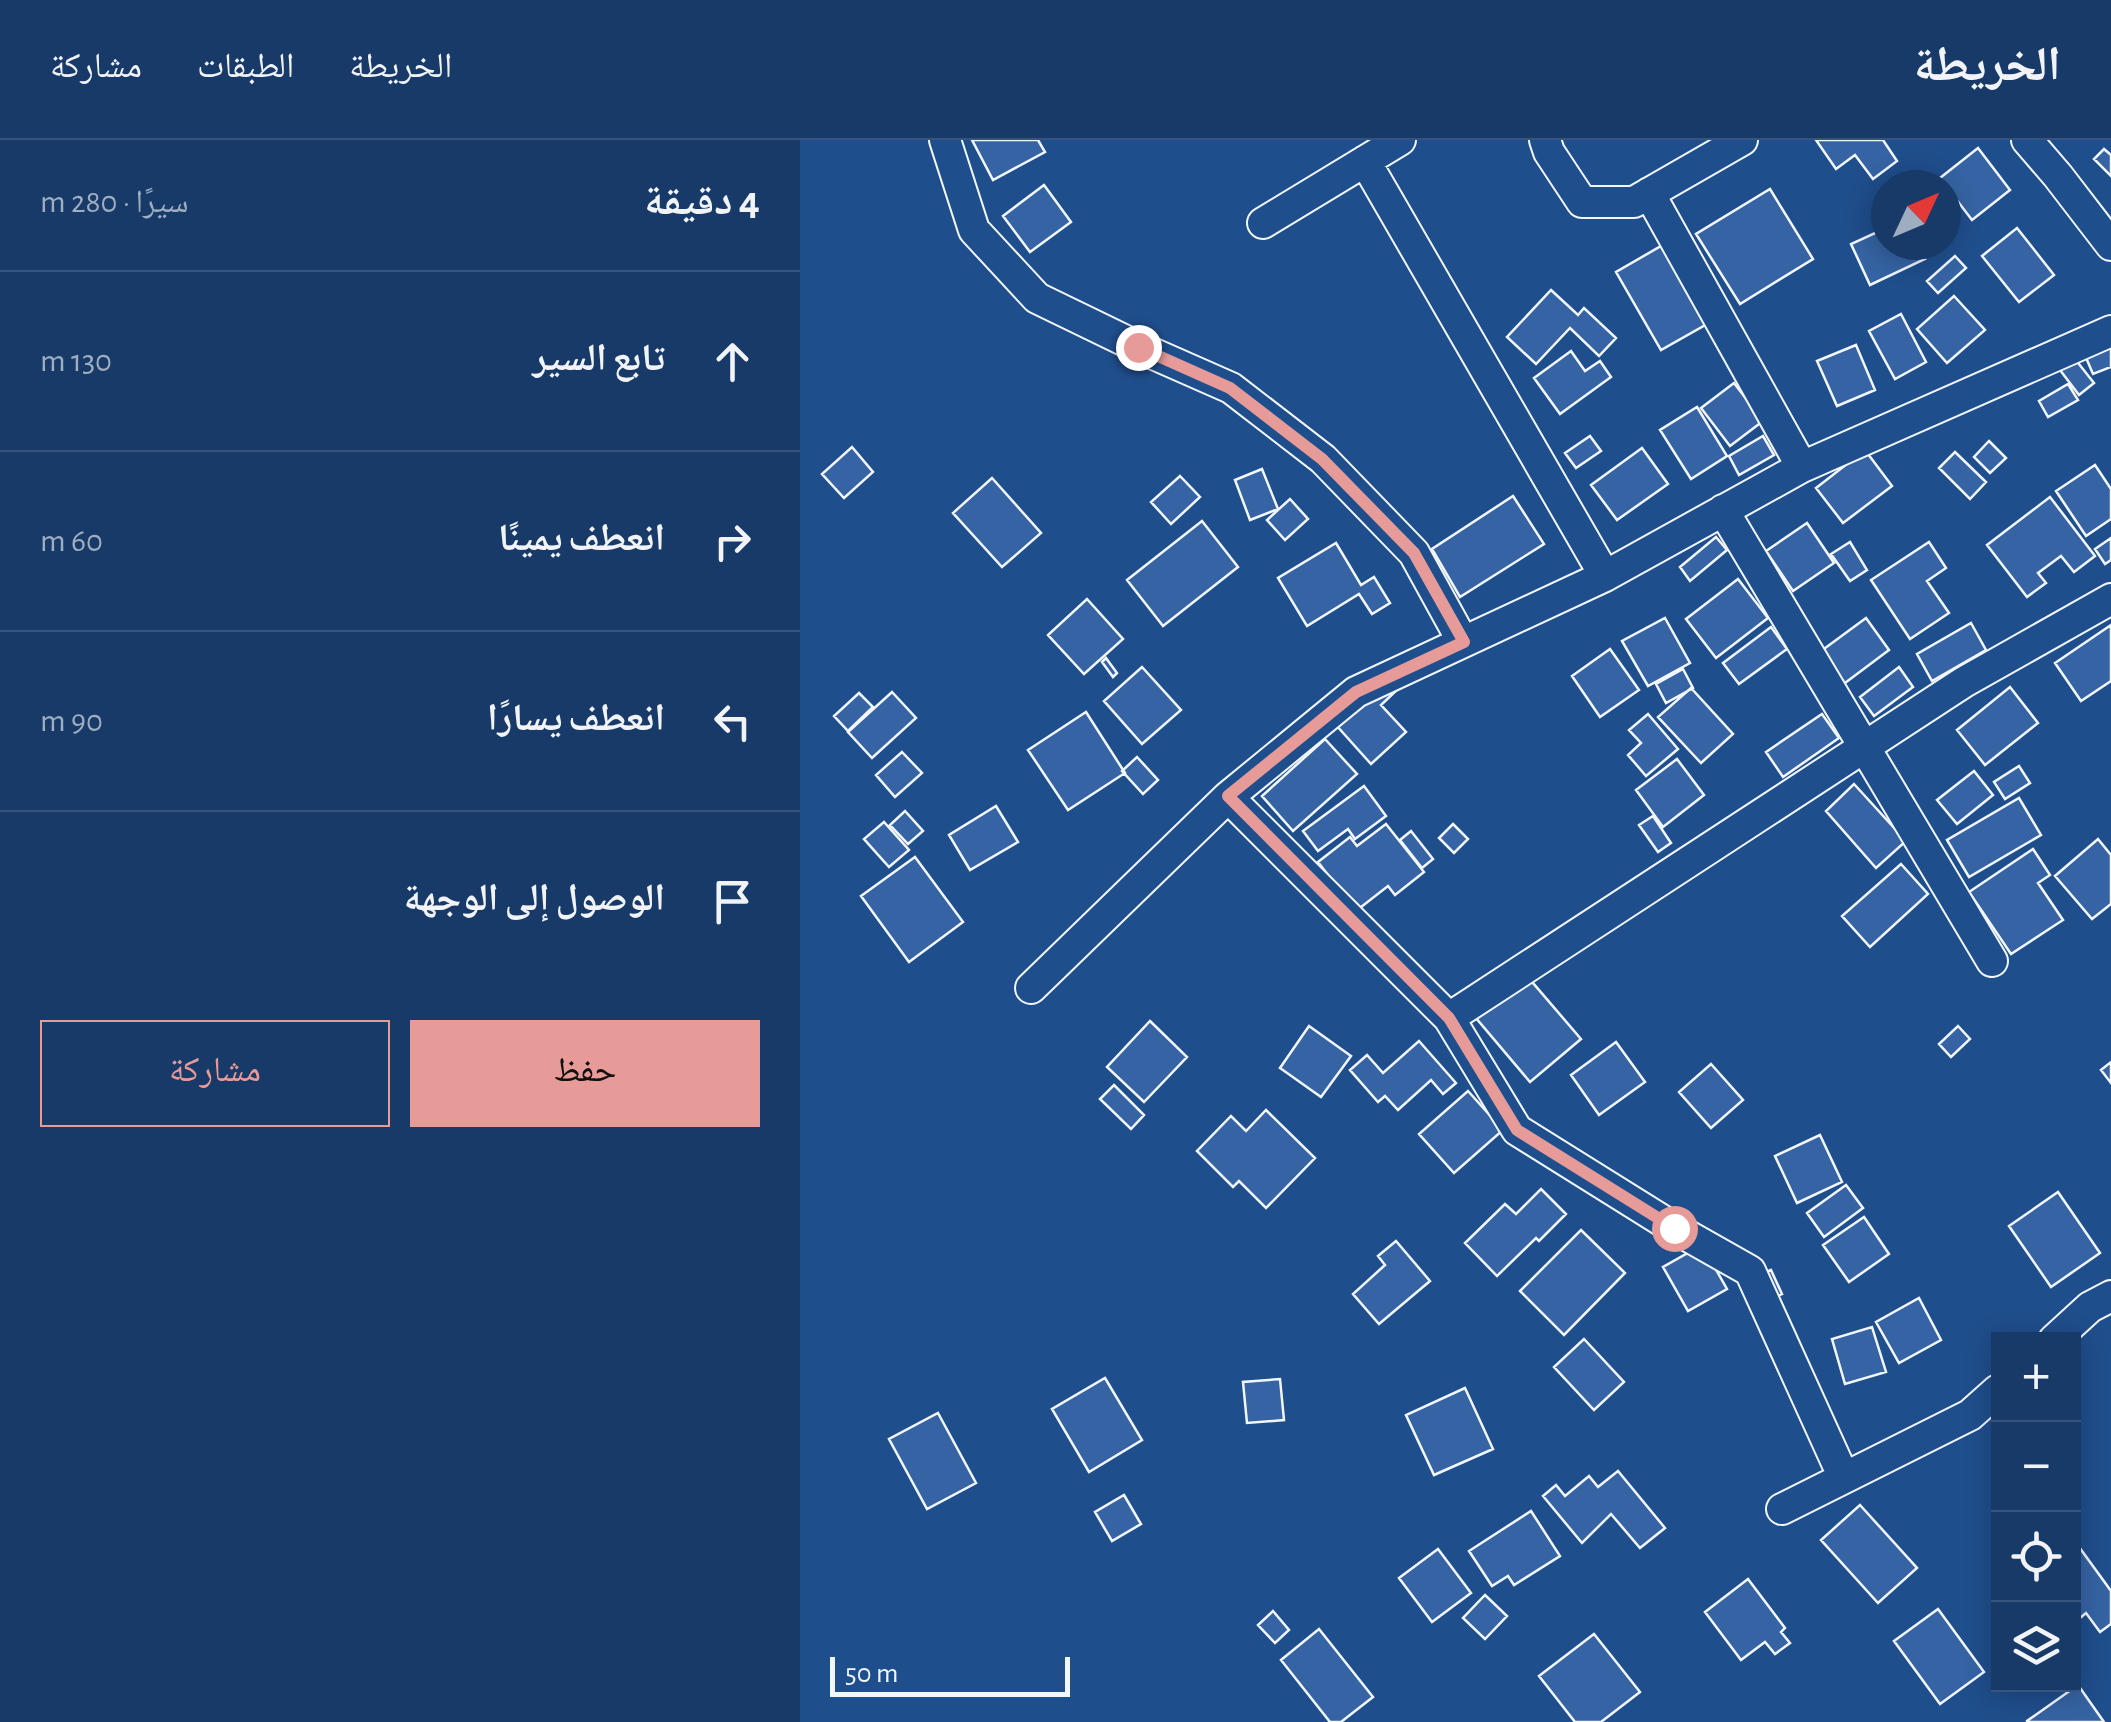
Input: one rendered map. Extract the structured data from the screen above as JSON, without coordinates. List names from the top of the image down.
{
  "scale_bar": "50 m",
  "north": "top right",
  "page": {
    "header": "الخريطة",
    "nav": ["الخريطة", "الطبقات", "مشاركة"],
    "heading": ["4 دقيقة", "سيرًا · 280 m"],
    "list": [
      ["تابع السير", "130 m"],
      ["انعطف يمينًا", "60 m"],
      ["انعطف يسارًا", "90 m"],
      "الوصول إلى الوجهة"
    ],
    "buttons": ["حفظ", "مشاركة"],
    "map_buttons": ["+", "−"],
    "scale": "50 m"
  }
}
